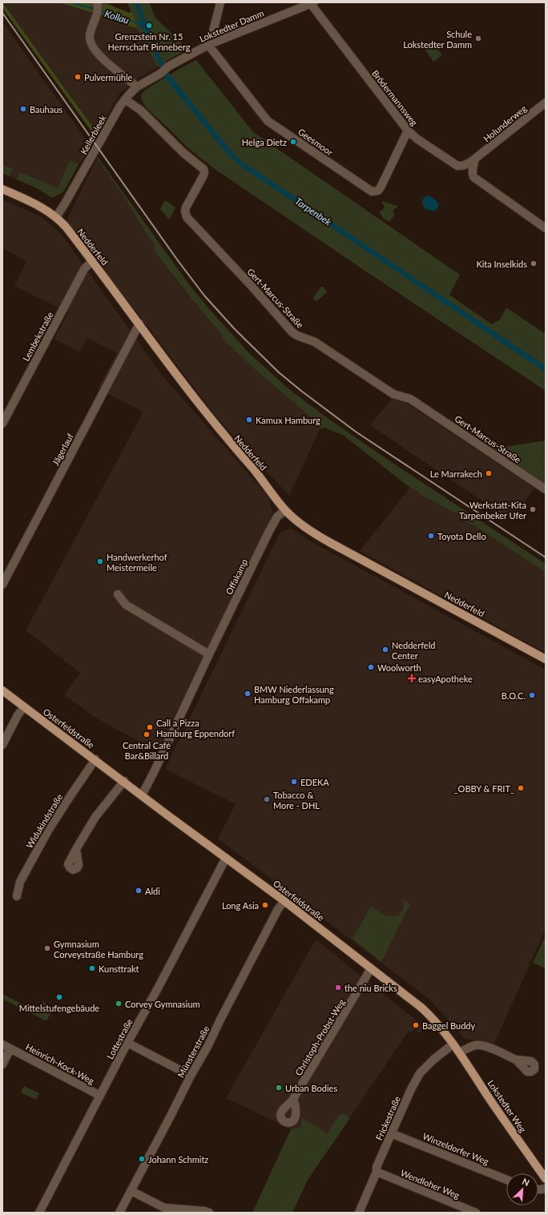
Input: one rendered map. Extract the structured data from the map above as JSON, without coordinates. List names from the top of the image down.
{
  "streets": {
    "main road": ["Nedderfeld", "Osterfeldstraße", "Lokstedter Weg"],
    "street": [
      "Lokstedter Damm",
      "Brödermannsweg",
      "Holunderweg",
      "Kellerbleek",
      "Geesmoor",
      "Gert-Marcus-Straße",
      "Lembekstraße",
      "Jägerlauf",
      "Offakamp",
      "Widukindstraße",
      "Christoph-Probst-Weg",
      "Lottestraße",
      "Münsterstraße",
      "Heinrich-Kock-Weg",
      "Frickestraße",
      "Winzeldorfer Weg",
      "Wendloher Weg"
    ]
  },
  "crossings": [
    ["Lokstedter Damm", "Brödermannsweg"],
    ["Lokstedter Damm", "Kellerbleek"],
    ["Lokstedter Damm", "Geesmoor"],
    ["Brödermannsweg", "Holunderweg"],
    ["Brödermannsweg", "Geesmoor"],
    ["Kellerbleek", "Nedderfeld"],
    ["Kellerbleek", "Gert-Marcus-Straße"],
    ["Nedderfeld", "Lembekstraße"],
    ["Nedderfeld", "Jägerlauf"],
    ["Nedderfeld", "Offakamp"],
    ["Offakamp", "Osterfeldstraße"],
    ["Osterfeldstraße", "Widukindstraße"],
    ["Osterfeldstraße", "Christoph-Probst-Weg"],
    ["Osterfeldstraße", "Lottestraße"],
    ["Osterfeldstraße", "Münsterstraße"],
    ["Osterfeldstraße", "Lokstedter Weg"],
    ["Osterfeldstraße", "Frickestraße"],
    ["Lottestraße", "Heinrich-Kock-Weg"],
    ["Lokstedter Weg", "Frickestraße"],
    ["Frickestraße", "Winzeldorfer Weg"],
    ["Frickestraße", "Wendloher Weg"]
  ],
  "water": ["Kollau", "Tarpenbek"],
  "places": {
    "other": [
      "Grenzstein Nr. 15 Herrschaft Pinneberg",
      "Schule Lokstedter Damm",
      "Pulvermühle",
      "Bauhaus",
      "Helga Dietz",
      "Kita Inselkids",
      "Kamux Hamburg",
      "Le Marrakech",
      "Werkstatt-Kita Tarpenbeker Ufer",
      "Toyota Dello",
      "Handwerkerhof Meistermeile",
      "Nedderfeld Center",
      "Woolworth",
      "BMW Niederlassung Hamburg Offakamp",
      "B.O.C.",
      "Call a Pizza Hamburg Eppendorf",
      "Central Café Bar&Billard",
      "EDEKA",
      "_OBBY & FRIT_",
      "Tobacco & More - DHL",
      "Aldi",
      "Long Asia",
      "Gymnasium Corveystraße Hamburg",
      "Kunsttrakt",
      "the niu Bricks",
      "Mittelstufengebäude",
      "Corvey Gymnasium",
      "Baggel Buddy",
      "Urban Bodies",
      "Johann Schmitz"
    ],
    "health": ["easyApotheke"]
  },
  "north": "top right"
}
